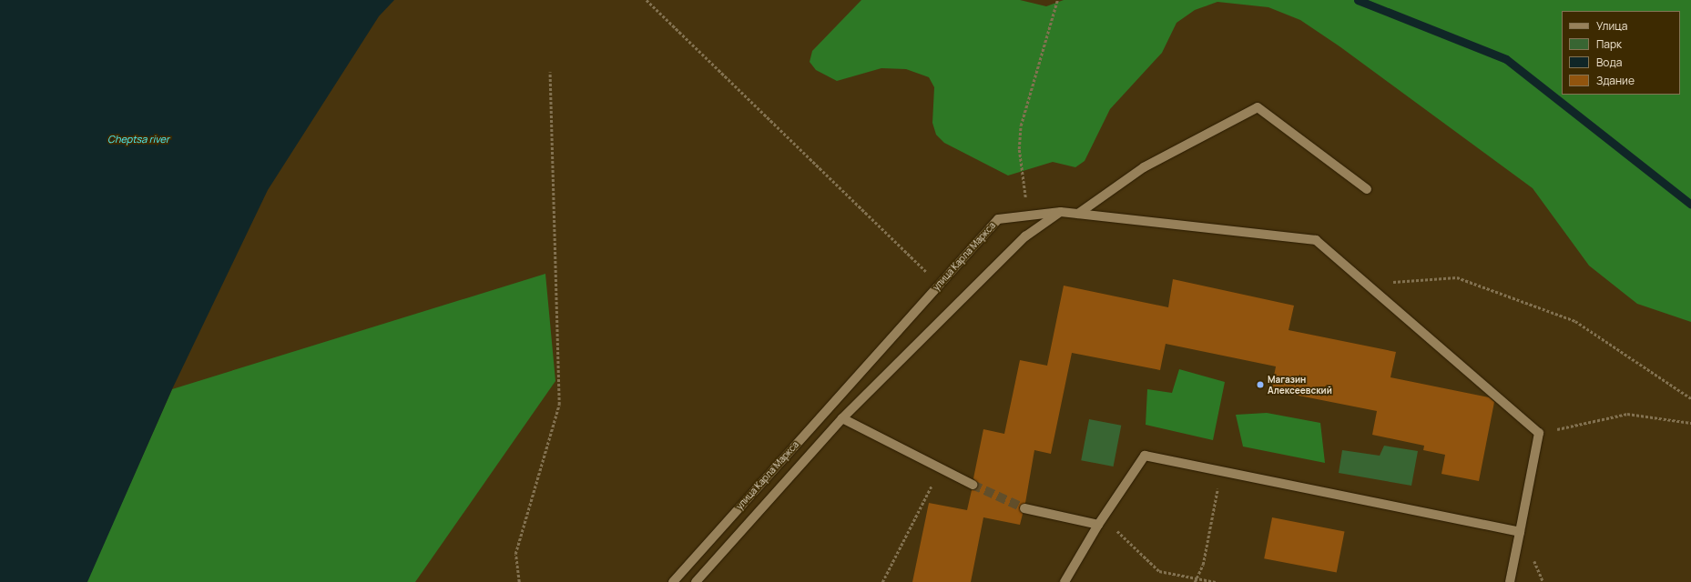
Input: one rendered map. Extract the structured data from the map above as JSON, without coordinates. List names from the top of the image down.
{
  "streets": {
    "street": ["улица Карла Маркса"]
  },
  "water": ["Cheptsa river"],
  "places": ["Магазин Алексеевский"],
  "legend": [
    "Улица",
    "Парк",
    "Вода",
    "Здание"
  ]
}
